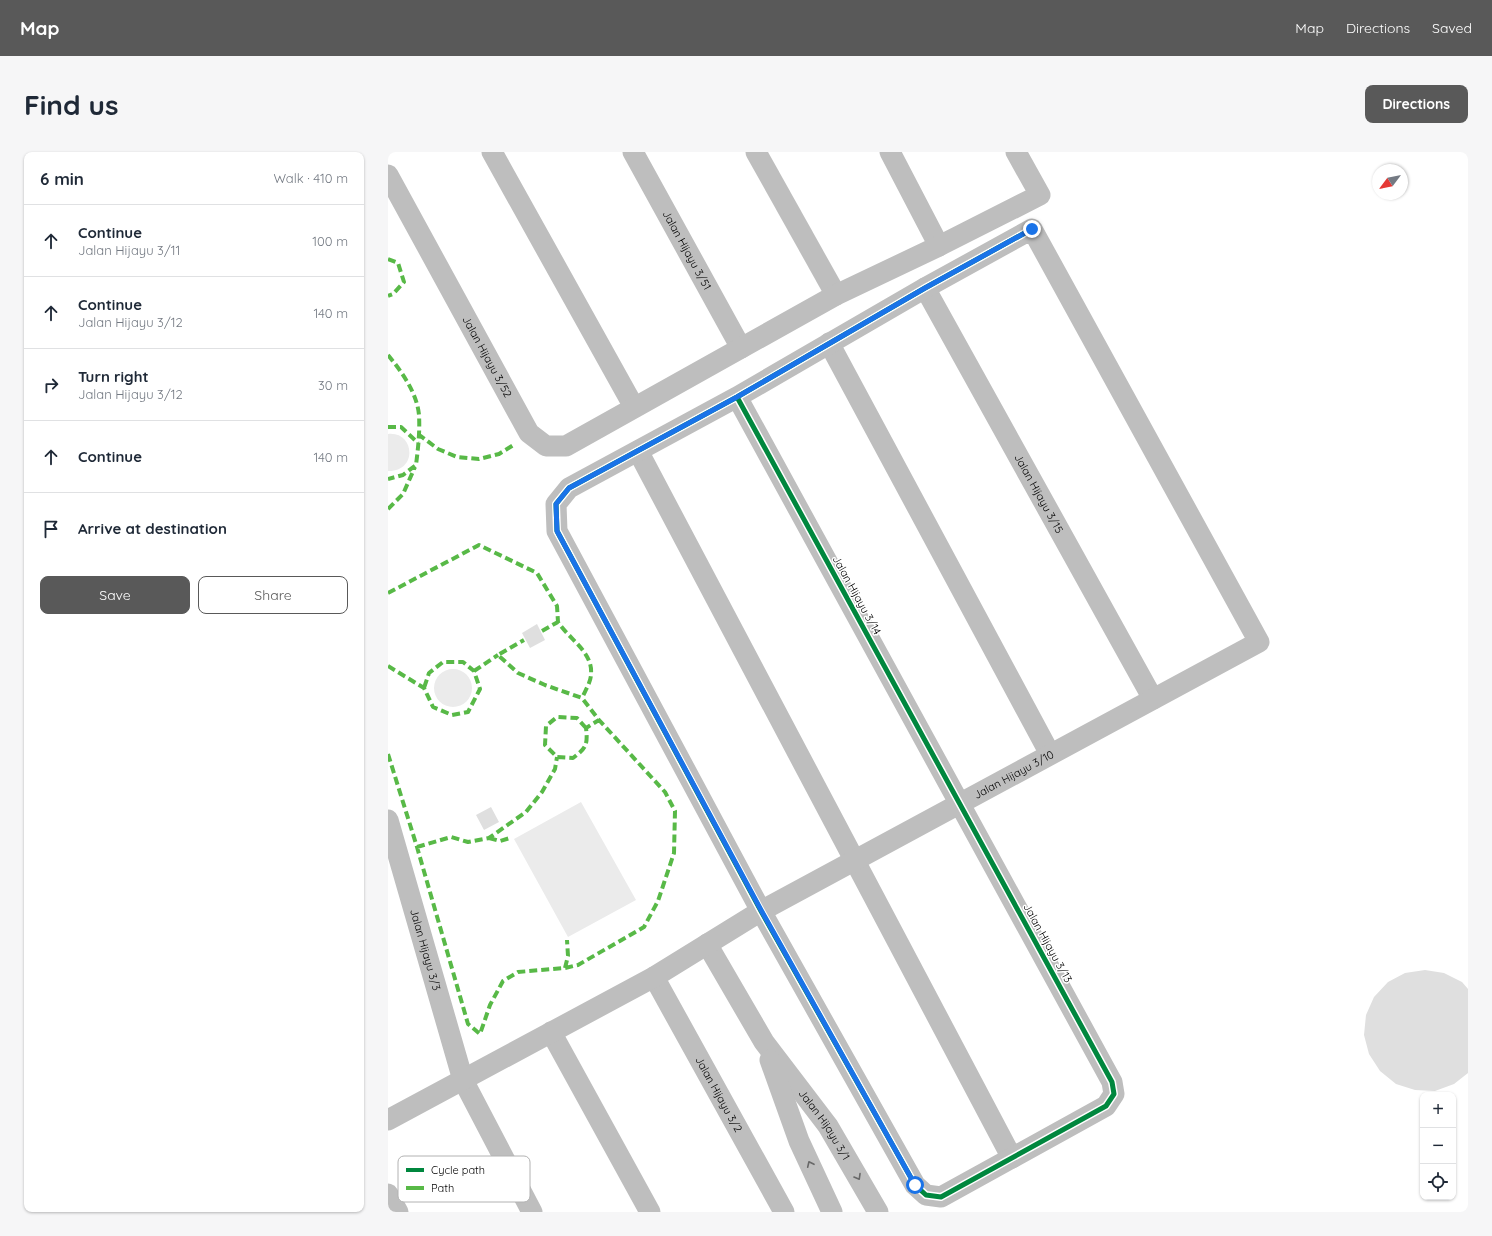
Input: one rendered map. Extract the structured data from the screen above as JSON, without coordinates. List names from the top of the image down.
{
  "streets": {
    "street": [
      "Jalan Hijayu 3/51",
      "Jalan Hijayu 3/52",
      "Jalan Hijayu 3/15",
      "Jalan Hijayu 3/14",
      "Jalan Hijayu 3/10",
      "Jalan Hijayu 3/13",
      "Jalan Hijayu 3/3",
      "Jalan Hijayu 3/2",
      "Jalan Hijayu 3/1"
    ]
  },
  "crossings": [
    ["Jalan Hijayu 3/51", "Jalan Hijayu 3/52"],
    ["Jalan Hijayu 3/15", "Jalan Hijayu 3/10"],
    ["Jalan Hijayu 3/14", "Jalan Hijayu 3/10"],
    ["Jalan Hijayu 3/14", "Jalan Hijayu 3/13"],
    ["Jalan Hijayu 3/10", "Jalan Hijayu 3/13"],
    ["Jalan Hijayu 3/10", "Jalan Hijayu 3/3"],
    ["Jalan Hijayu 3/10", "Jalan Hijayu 3/2"],
    ["Jalan Hijayu 3/10", "Jalan Hijayu 3/1"]
  ],
  "legend": ["Cycle path", "Path"],
  "north": "bottom left",
  "page": {
    "header": "Map",
    "nav": ["Map", "Directions", "Saved"],
    "buttons": [
      "Directions",
      ["Save", "Share"]
    ],
    "title": "Find us",
    "heading": ["6 min", "Walk · 410 m"],
    "list": [
      ["Continue", "Jalan Hijayu 3/11", "100 m"],
      ["Continue", "Jalan Hijayu 3/12", "140 m"],
      ["Turn right", "Jalan Hijayu 3/12", "30 m"],
      ["Continue", "140 m"],
      "Arrive at destination"
    ],
    "map_buttons": ["+", "−"]
  }
}
